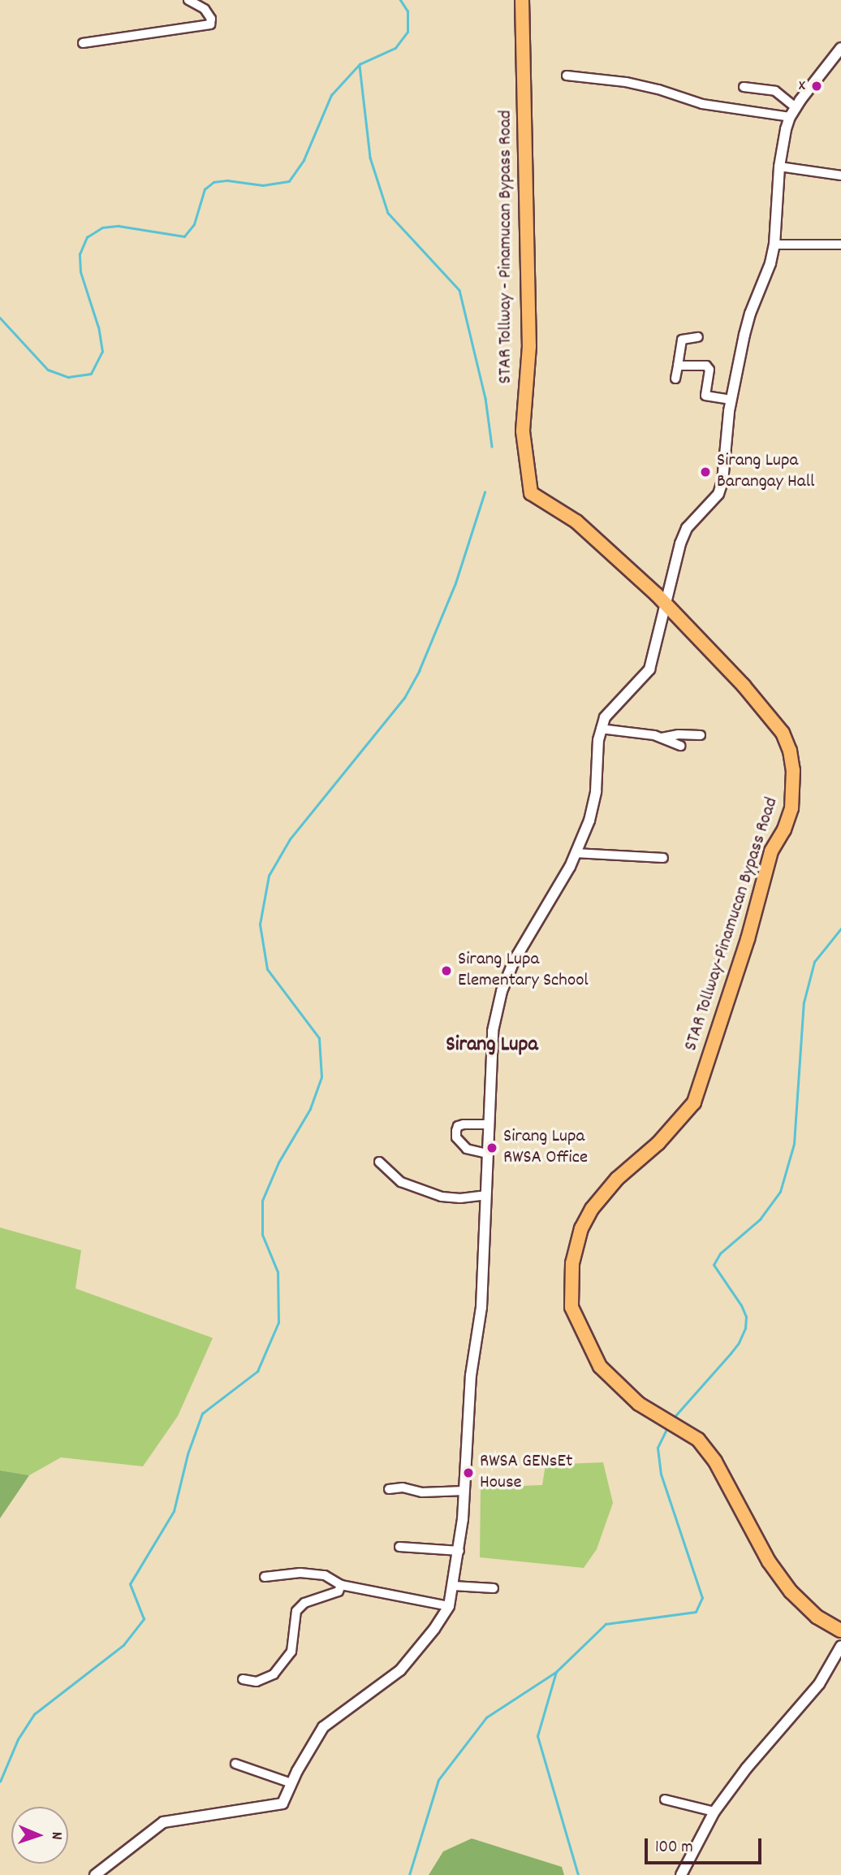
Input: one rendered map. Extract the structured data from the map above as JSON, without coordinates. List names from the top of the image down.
{
  "streets": {
    "main road": ["STAR Tollway - Pinamucan Bypass Road", "STAR Tollway-Pinamucan Bypass Road"]
  },
  "crossings": [
    ["STAR Tollway - Pinamucan Bypass Road", "STAR Tollway-Pinamucan Bypass Road"]
  ],
  "districts": ["Sirang Lupa"],
  "places": [
    "x",
    "Sirang Lupa Barangay Hall",
    "Sirang Lupa Elementary School",
    "Sirang Lupa RWSA Office",
    "RWSA GENsEt House"
  ],
  "scale_bar": "100 m",
  "north": "right"
}
